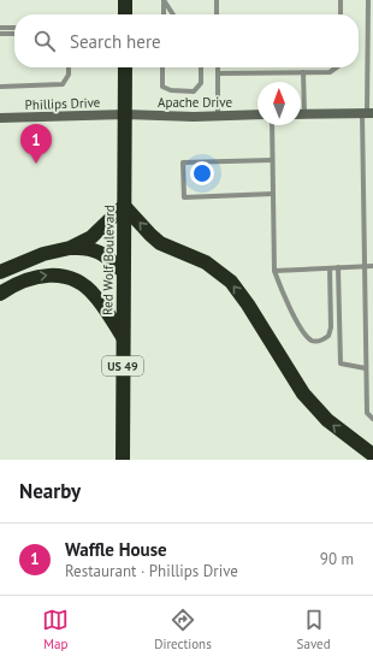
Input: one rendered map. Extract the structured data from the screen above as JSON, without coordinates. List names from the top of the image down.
{
  "streets": {
    "highway": ["Red Wolf Boulevard", "US 49"],
    "street": ["Apache Drive", "Phillips Drive"]
  },
  "crossings": [
    ["Apache Drive", "Phillips Drive"],
    ["Apache Drive", "Red Wolf Boulevard"],
    ["Phillips Drive", "Red Wolf Boulevard"]
  ],
  "north": "top",
  "page": {
    "search": "Search here",
    "pins": "1",
    "heading": "Nearby",
    "list": [
      {
        "mark": "1",
        "name": "Waffle House",
        "note": "Restaurant · Phillips Drive",
        "value": "90 m"
      }
    ],
    "nav": ["Map", "Directions", "Saved"]
  }
}
